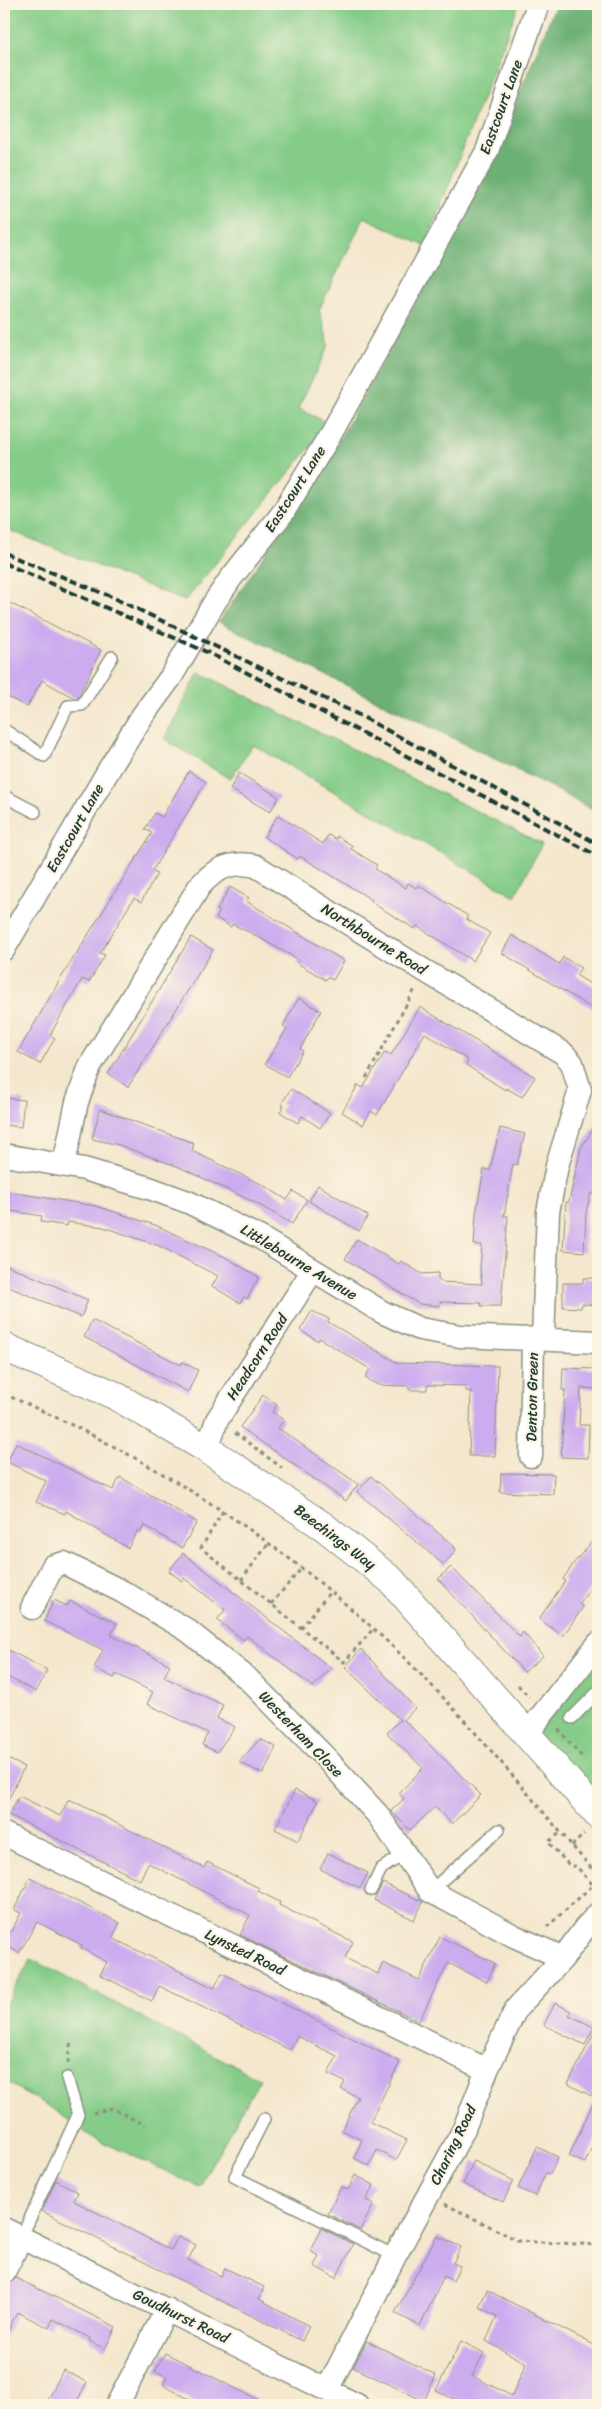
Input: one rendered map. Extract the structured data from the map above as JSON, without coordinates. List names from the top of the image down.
{
  "streets": {
    "street": [
      "Eastcourt Lane",
      "Northbourne Road",
      "Littlebourne Avenue",
      "Headcorn Road",
      "Denton Green",
      "Beechings Way",
      "Westerham Close",
      "Lynsted Road",
      "Charing Road",
      "Goudhurst Road"
    ]
  },
  "crossings": [
    ["Northbourne Road", "Littlebourne Avenue"],
    ["Northbourne Road", "Denton Green"],
    ["Littlebourne Avenue", "Headcorn Road"],
    ["Littlebourne Avenue", "Denton Green"],
    ["Headcorn Road", "Beechings Way"],
    ["Westerham Close", "Charing Road"],
    ["Lynsted Road", "Charing Road"],
    ["Charing Road", "Goudhurst Road"]
  ]
}
